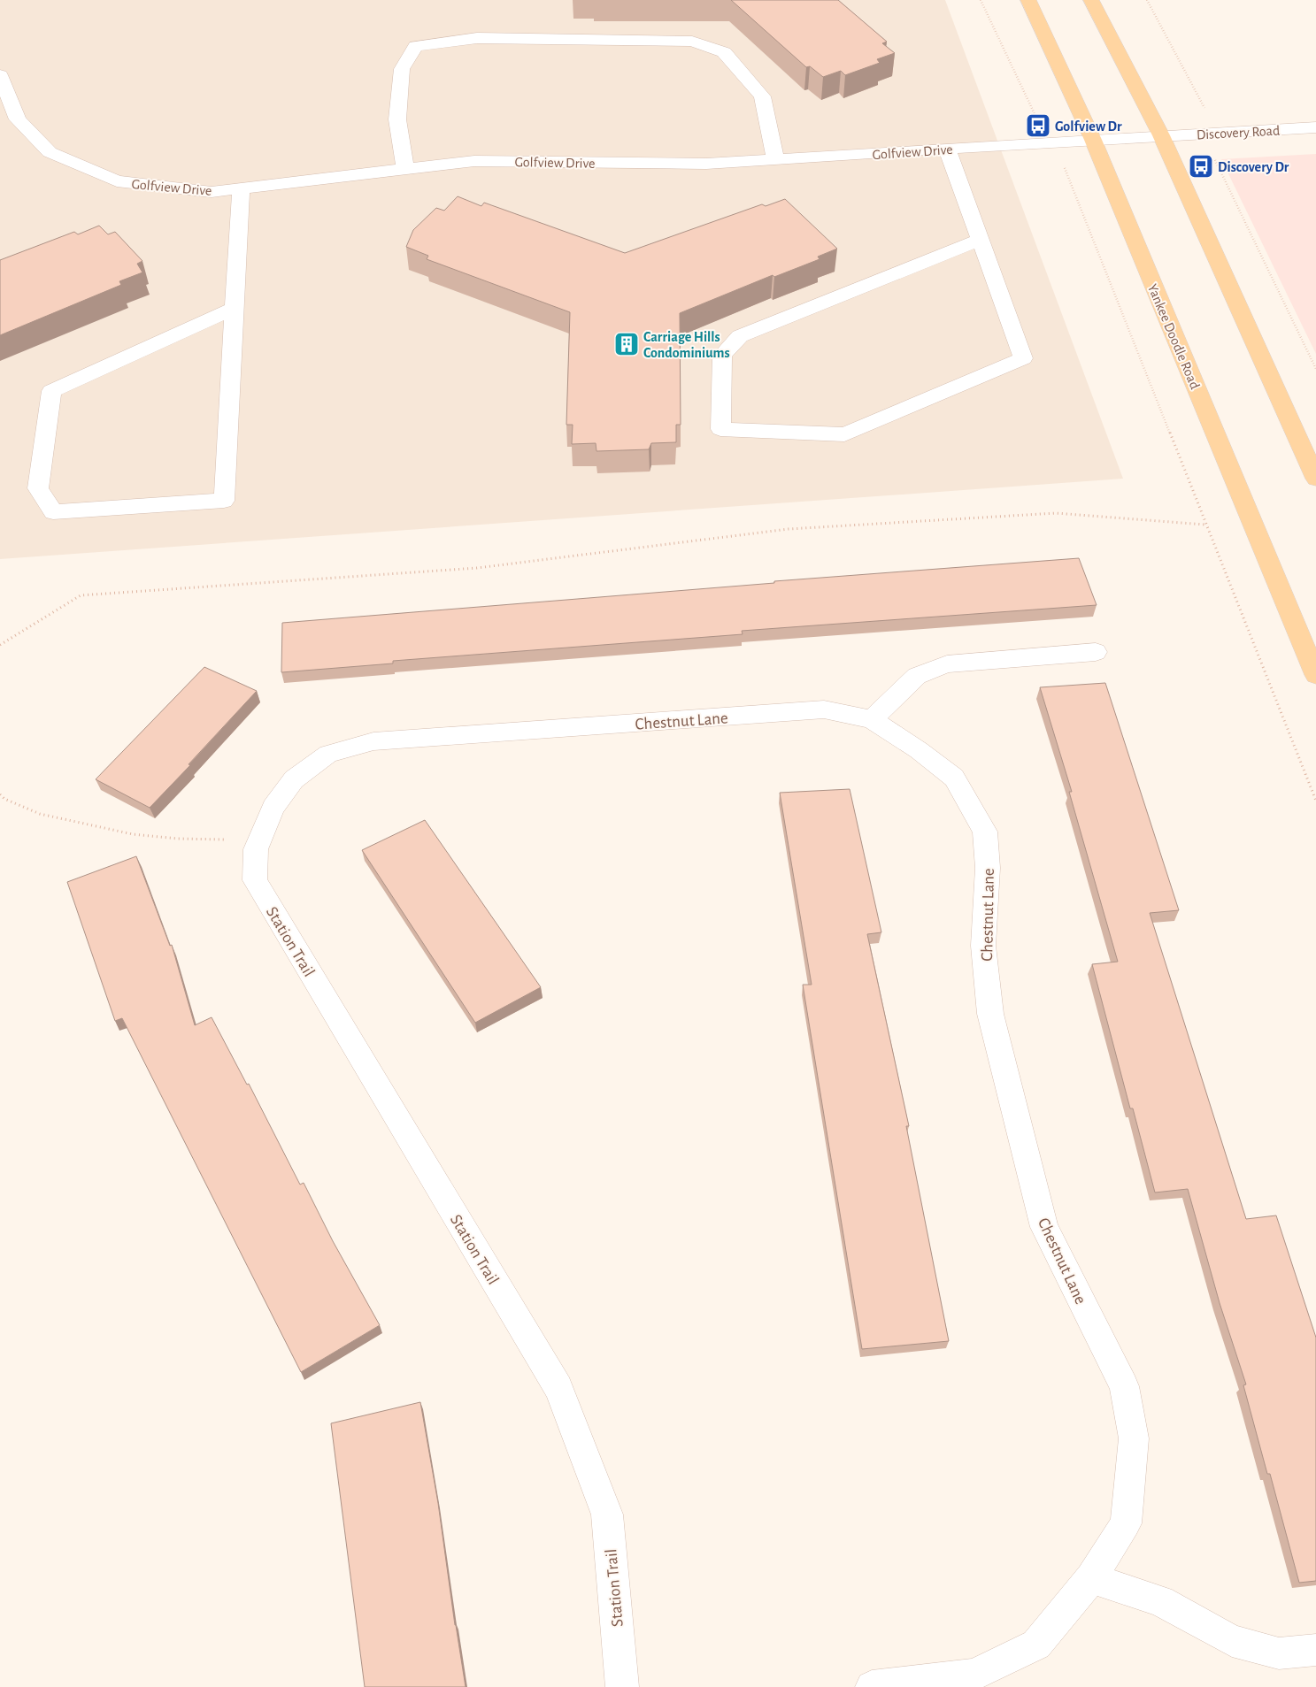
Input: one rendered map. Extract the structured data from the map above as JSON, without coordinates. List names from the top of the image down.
{
  "streets": {
    "main road": ["Yankee Doodle Road"],
    "street": [
      "Discovery Road",
      "Golfview Drive",
      "Chestnut Lane",
      "Station Trail"
    ]
  },
  "crossings": [
    ["Discovery Road", "Golfview Drive"],
    ["Golfview Drive", "Yankee Doodle Road"],
    ["Chestnut Lane", "Station Trail"]
  ],
  "places": {
    "bus stop": ["Golfview Dr", "Discovery Dr"],
    "building": ["Carriage Hills Condominiums"]
  }
}
